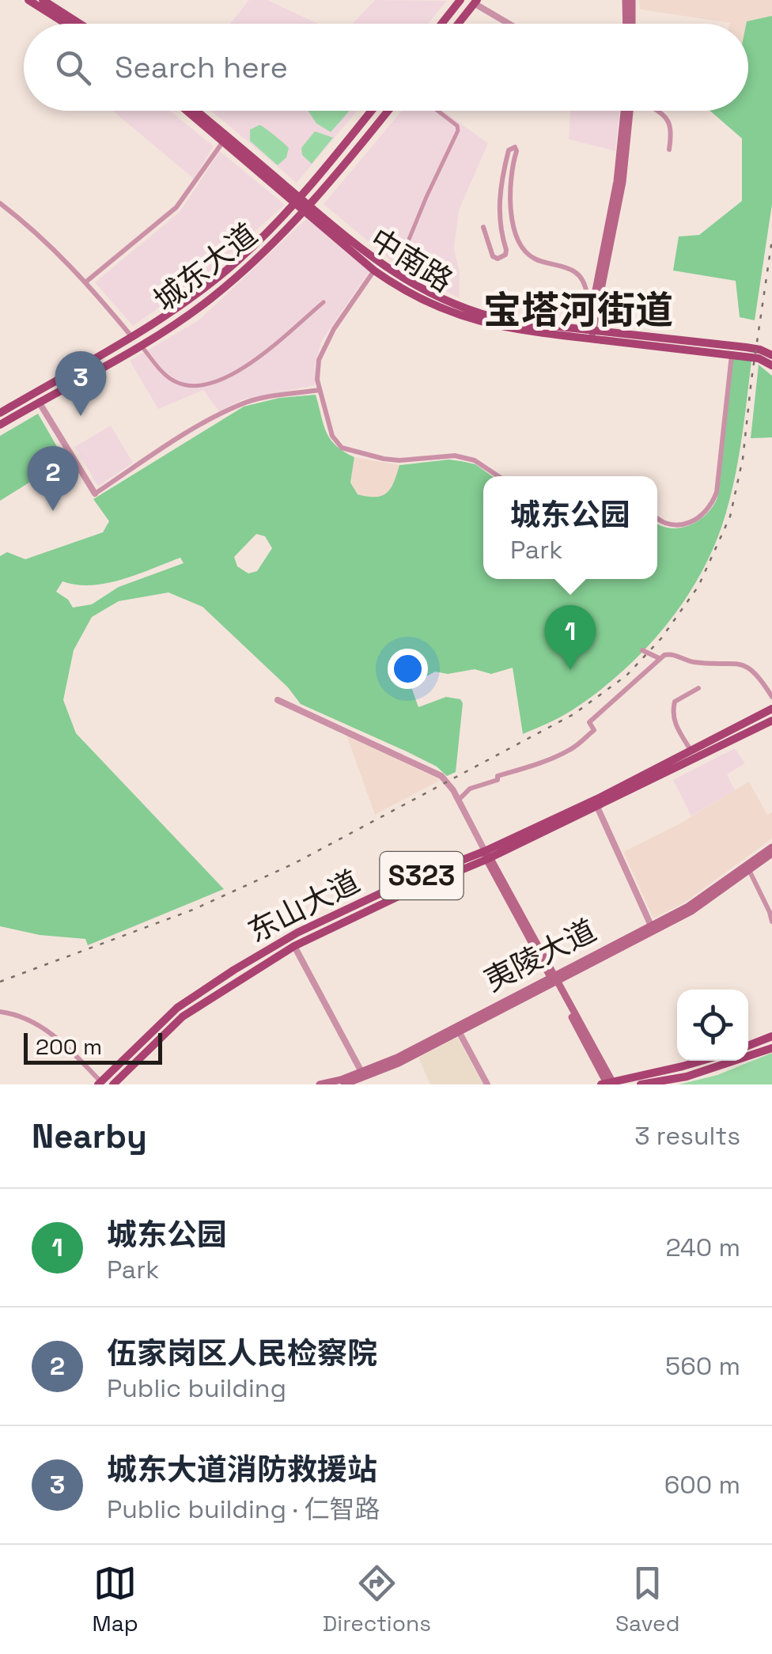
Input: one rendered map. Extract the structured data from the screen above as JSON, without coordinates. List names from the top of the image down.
{
  "streets": {
    "main road": [
      "中南路",
      "城东大道",
      "S323",
      "东山大道",
      "夷陵大道"
    ]
  },
  "crossings": [
    ["中南路", "城东大道"]
  ],
  "districts": ["宝塔河街道"],
  "scale_bar": "200 m",
  "page": {
    "search": "Search here",
    "pins": ["3", "2", "1"],
    "popup": ["城东公园", "Park"],
    "scale": "200 m",
    "heading": ["Nearby", "3 results"],
    "list": [
      {
        "mark": "1",
        "name": "城东公园",
        "note": "Park",
        "value": "240 m"
      },
      {
        "mark": "2",
        "name": "伍家岗区人民检察院",
        "note": "Public building",
        "value": "560 m"
      },
      {
        "mark": "3",
        "name": "城东大道消防救援站",
        "note": "Public building · 仁智路",
        "value": "600 m"
      }
    ],
    "nav": ["Map", "Directions", "Saved"]
  }
}
